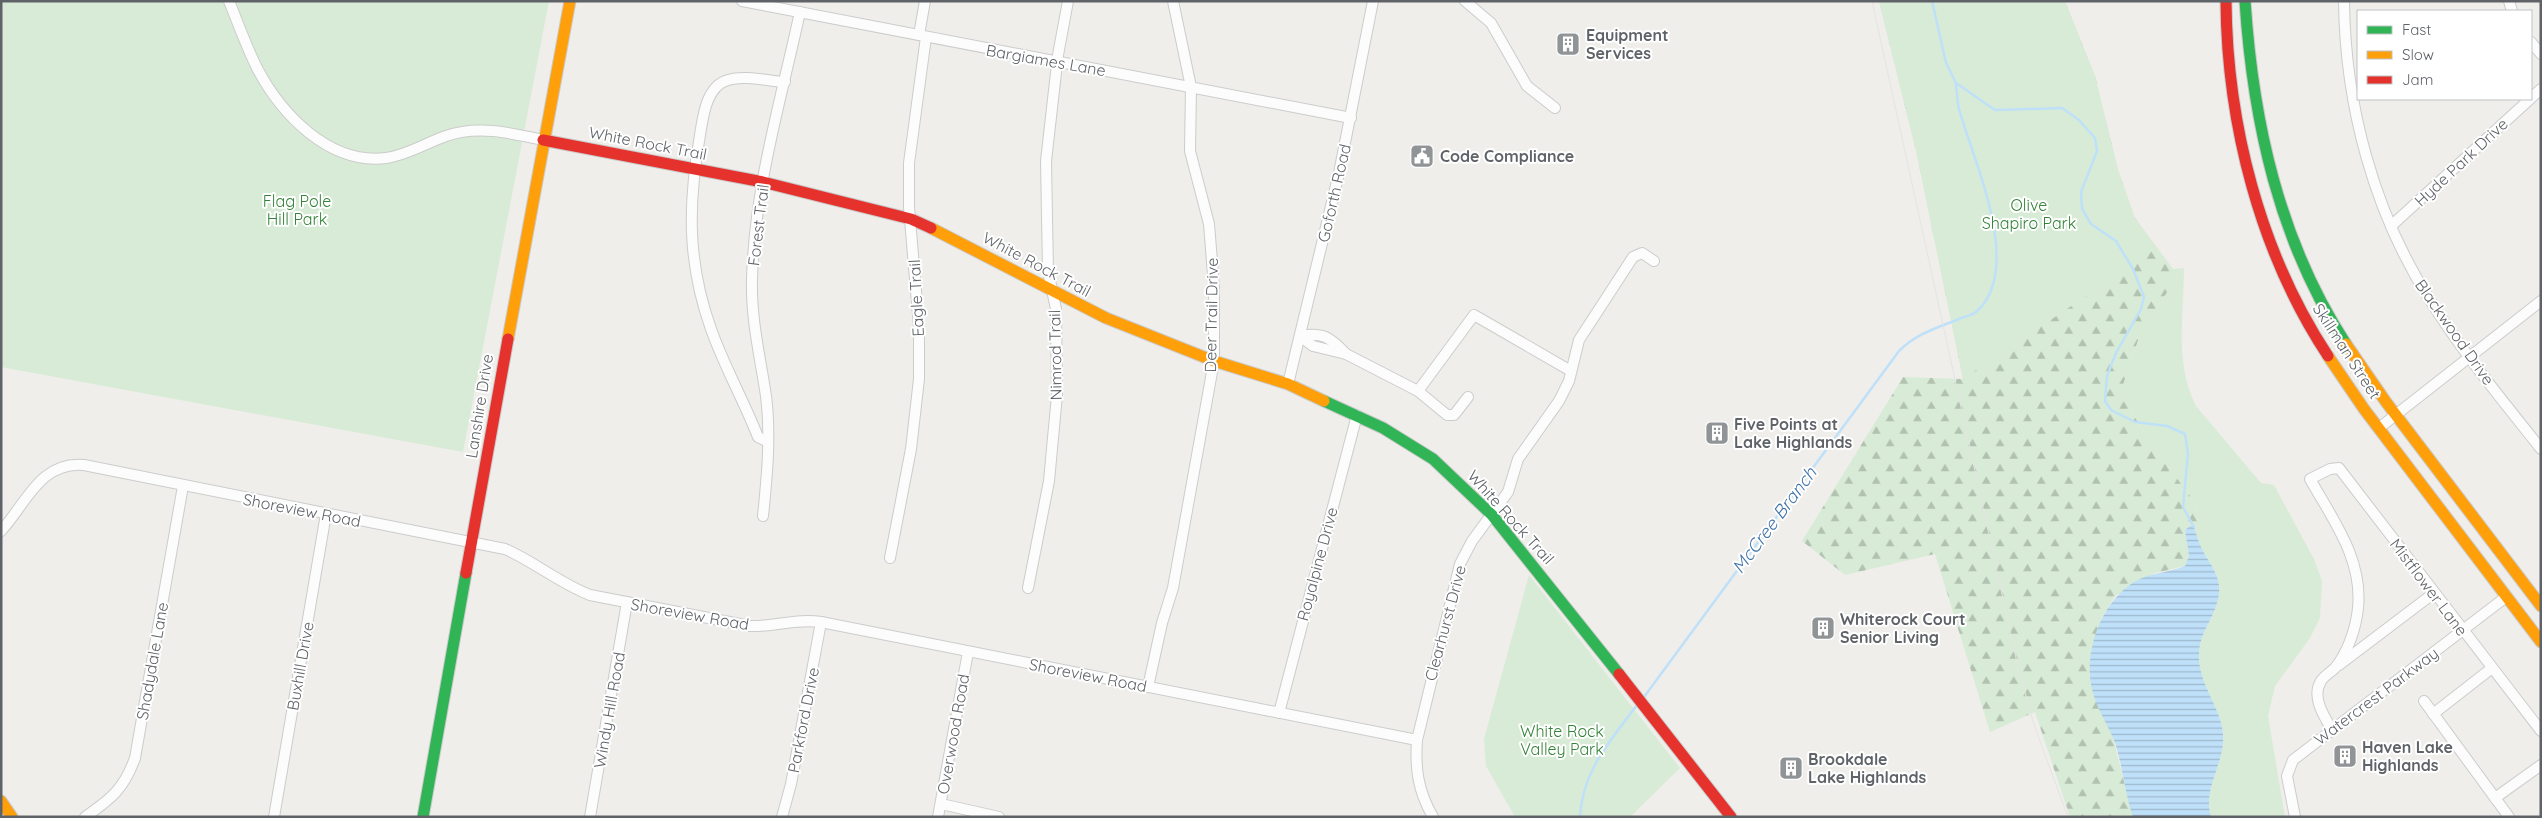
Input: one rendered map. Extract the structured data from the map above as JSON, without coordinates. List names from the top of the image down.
{
  "streets": {
    "street": [
      "Bargiames Lane",
      "White Rock Trail",
      "Hyde Park Drive",
      "Goforth Road",
      "Forest Trail",
      "Eagle Trail",
      "Deer Trail Drive",
      "Blackwood Drive",
      "Skillman Street",
      "Nimrod Trail",
      "Lanshire Drive",
      "Shoreview Road",
      "Royalpine Drive",
      "Mistflower Lane",
      "Clearhurst Drive",
      "Shadydale Lane",
      "Buxhill Drive",
      "Watercrest Parkway",
      "Windy Hill Road",
      "Parkford Drive",
      "Overwood Road"
    ]
  },
  "crossings": [
    ["Bargiames Lane", "Goforth Road"],
    ["Bargiames Lane", "Forest Trail"],
    ["Bargiames Lane", "Eagle Trail"],
    ["Bargiames Lane", "Deer Trail Drive"],
    ["Bargiames Lane", "Nimrod Trail"],
    ["White Rock Trail", "Goforth Road"],
    ["White Rock Trail", "Forest Trail"],
    ["White Rock Trail", "Eagle Trail"],
    ["White Rock Trail", "Deer Trail Drive"],
    ["White Rock Trail", "Nimrod Trail"],
    ["White Rock Trail", "Lanshire Drive"],
    ["White Rock Trail", "Royalpine Drive"],
    ["White Rock Trail", "Clearhurst Drive"],
    ["Hyde Park Drive", "Blackwood Drive"],
    ["Deer Trail Drive", "Shoreview Road"],
    ["Skillman Street", "Watercrest Parkway"],
    ["Lanshire Drive", "Shoreview Road"],
    ["Shoreview Road", "Royalpine Drive"],
    ["Shoreview Road", "Clearhurst Drive"],
    ["Shoreview Road", "Shadydale Lane"],
    ["Shoreview Road", "Buxhill Drive"],
    ["Shoreview Road", "Windy Hill Road"],
    ["Shoreview Road", "Parkford Drive"],
    ["Shoreview Road", "Overwood Road"],
    ["Mistflower Lane", "Watercrest Parkway"]
  ],
  "water": ["McCree Branch"],
  "parks": ["Flag Pole Hill Park", "Olive Shapiro Park", "White Rock Valley Park"],
  "places": {
    "building": [
      "Equipment Services",
      "Five Points at Lake Highlands",
      "Whiterock Court Senior Living",
      "Haven Lake Highlands",
      "Brookdale Lake Highlands"
    ],
    "public building": ["Code Compliance"]
  },
  "legend": ["Fast", "Slow", "Jam"]
}
